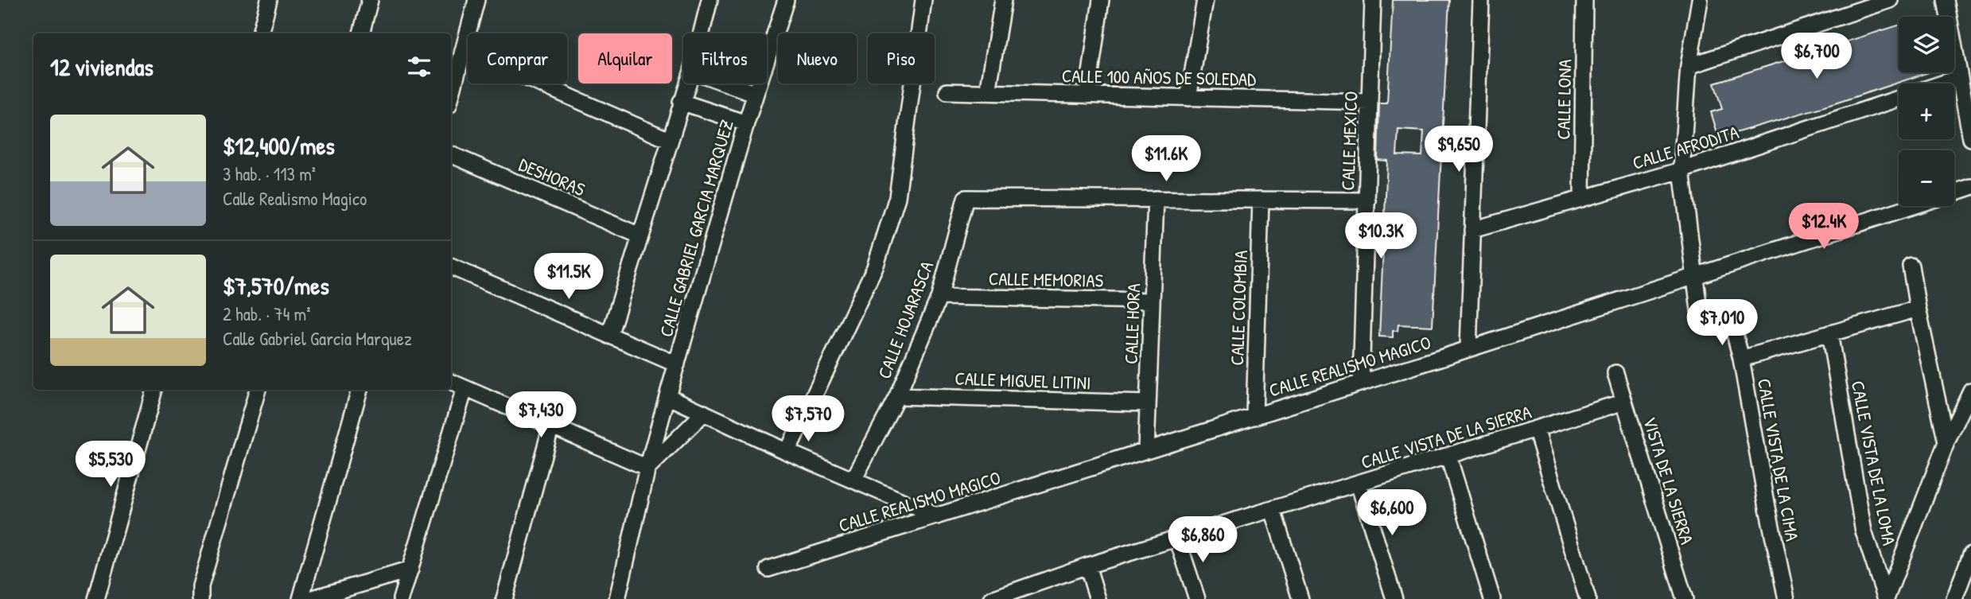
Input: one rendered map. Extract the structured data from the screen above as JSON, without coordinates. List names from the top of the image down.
{
  "streets": {
    "street": [
      "CALLE 100 AÑOS DE SOLEDAD",
      "CALLE LONA",
      "CALLE MEXICO",
      "CALLE AFRODITA",
      "DESHORAS",
      "CALLE GABRIEL GARCIA MARQUEZ",
      "CALLE MEMORIAS",
      "CALLE COLOMBIA",
      "CALLE HOJARASCA",
      "CALLE HORA",
      "CALLE REALISMO MAGICO",
      "CALLE MIGUEL LITINI",
      "CALLE VISTA DE LA SIERRA",
      "CALLE VISTA DE LA CIMA",
      "CALLE VISTA DE LA LOMA",
      "VISTA DE LA SIERRA"
    ]
  },
  "crossings": [
    ["CALLE 100 AÑOS DE SOLEDAD", "CALLE MEXICO"],
    ["CALLE LONA", "CALLE AFRODITA"],
    ["CALLE MEXICO", "CALLE REALISMO MAGICO"],
    ["CALLE MEMORIAS", "CALLE HOJARASCA"],
    ["CALLE MEMORIAS", "CALLE HORA"],
    ["CALLE COLOMBIA", "CALLE REALISMO MAGICO"],
    ["CALLE HOJARASCA", "CALLE HORA"],
    ["CALLE HOJARASCA", "CALLE MIGUEL LITINI"],
    ["CALLE HORA", "CALLE REALISMO MAGICO"],
    ["CALLE HORA", "CALLE MIGUEL LITINI"],
    ["CALLE VISTA DE LA SIERRA", "VISTA DE LA SIERRA"]
  ],
  "page": {
    "map_buttons": ["+", "−"],
    "price": [
      "$6,700",
      "$9,650",
      "$11.6K",
      "$12.4K",
      "$10.3K",
      "$11.5K",
      "$7,010",
      "$7,430",
      "$7,570",
      "$5,530",
      "$6,600",
      "$6,860"
    ],
    "chip": [
      "Comprar",
      "Alquilar",
      "Filtros",
      "Nuevo",
      "Piso"
    ],
    "heading": "12 viviendas",
    "list": [
      {
        "name": "$12,400/mes",
        "note": "3 hab. · 113 m² · Calle Realismo Magico"
      },
      {
        "name": "$7,570/mes",
        "note": "2 hab. · 74 m² · Calle Gabriel Garcia Marquez"
      }
    ]
  }
}
